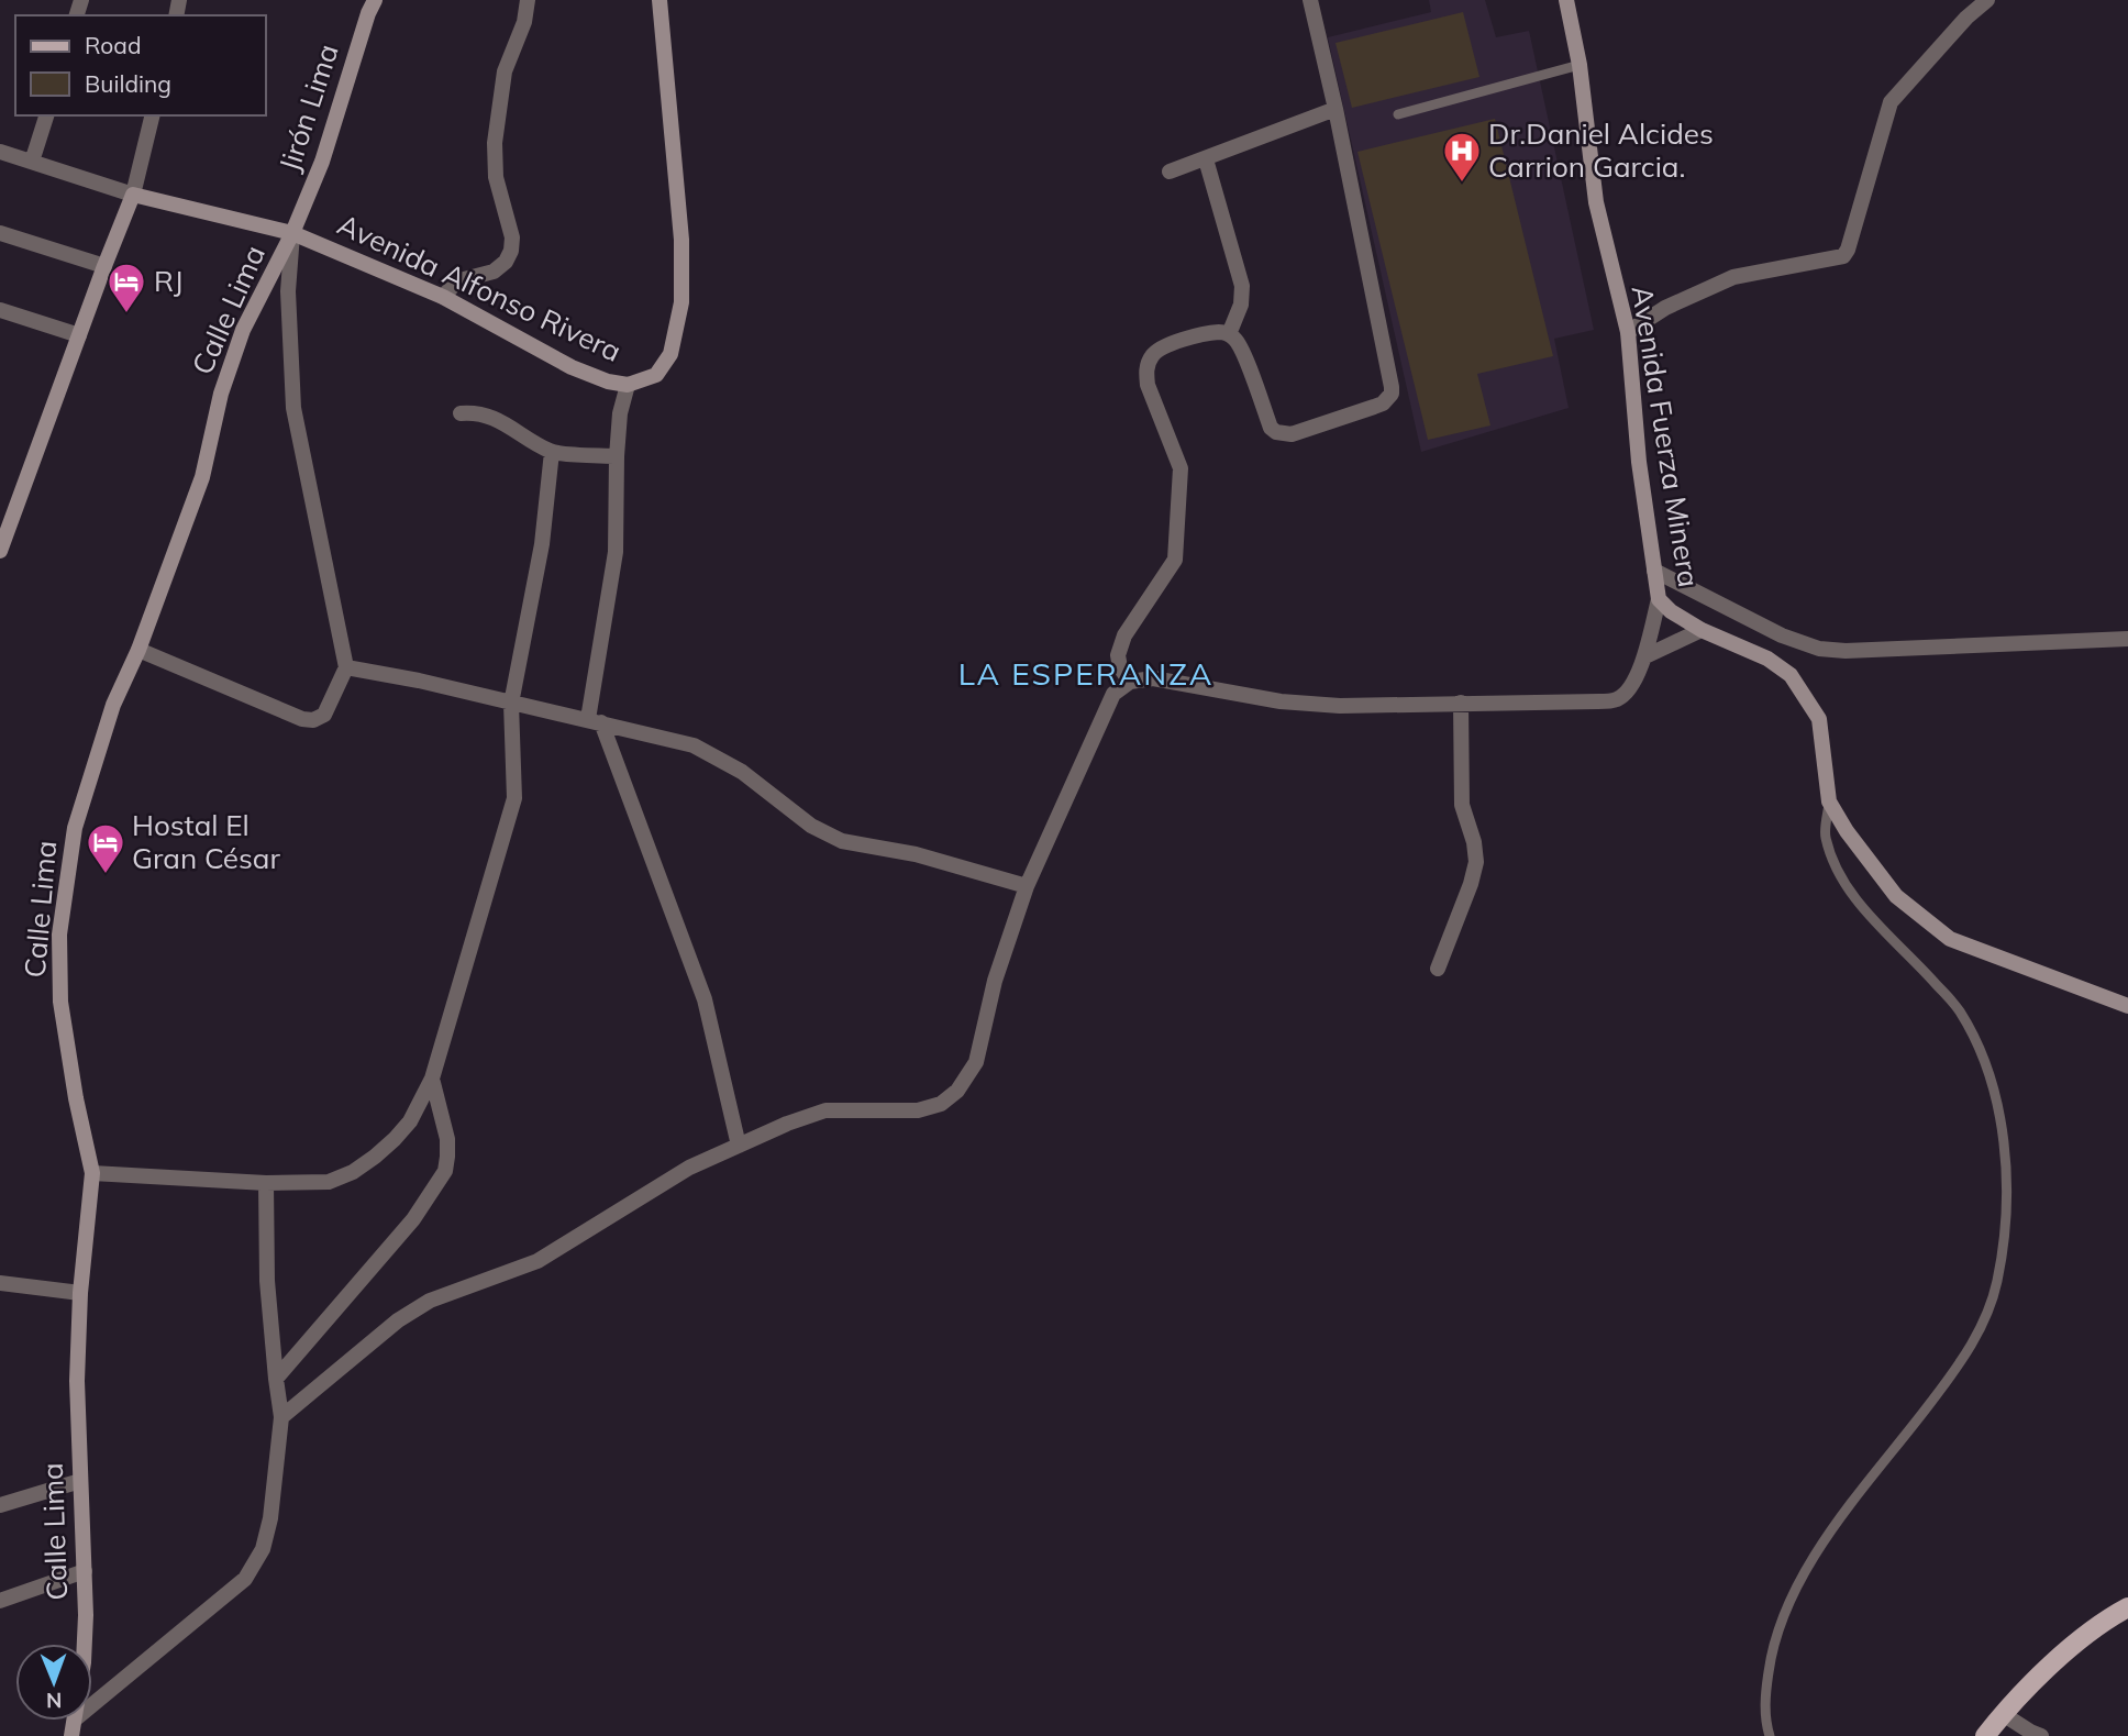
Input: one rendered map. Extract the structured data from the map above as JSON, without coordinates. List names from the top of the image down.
{
  "streets": {
    "street": [
      "Jirón Lima",
      "Avenida Alfonso Rivera",
      "Calle Lima",
      "Avenida Fuerza Minera"
    ]
  },
  "crossings": [
    ["Jirón Lima", "Avenida Alfonso Rivera"],
    ["Jirón Lima", "Calle Lima"],
    ["Avenida Alfonso Rivera", "Calle Lima"]
  ],
  "districts": ["LA ESPERANZA"],
  "places": {
    "hospital": ["Dr.Daniel Alcides Carrion Garcia."],
    "hotel": ["RJ", "Hostal El Gran César"]
  },
  "legend": ["Road", "Building"],
  "north": "bottom"
}
